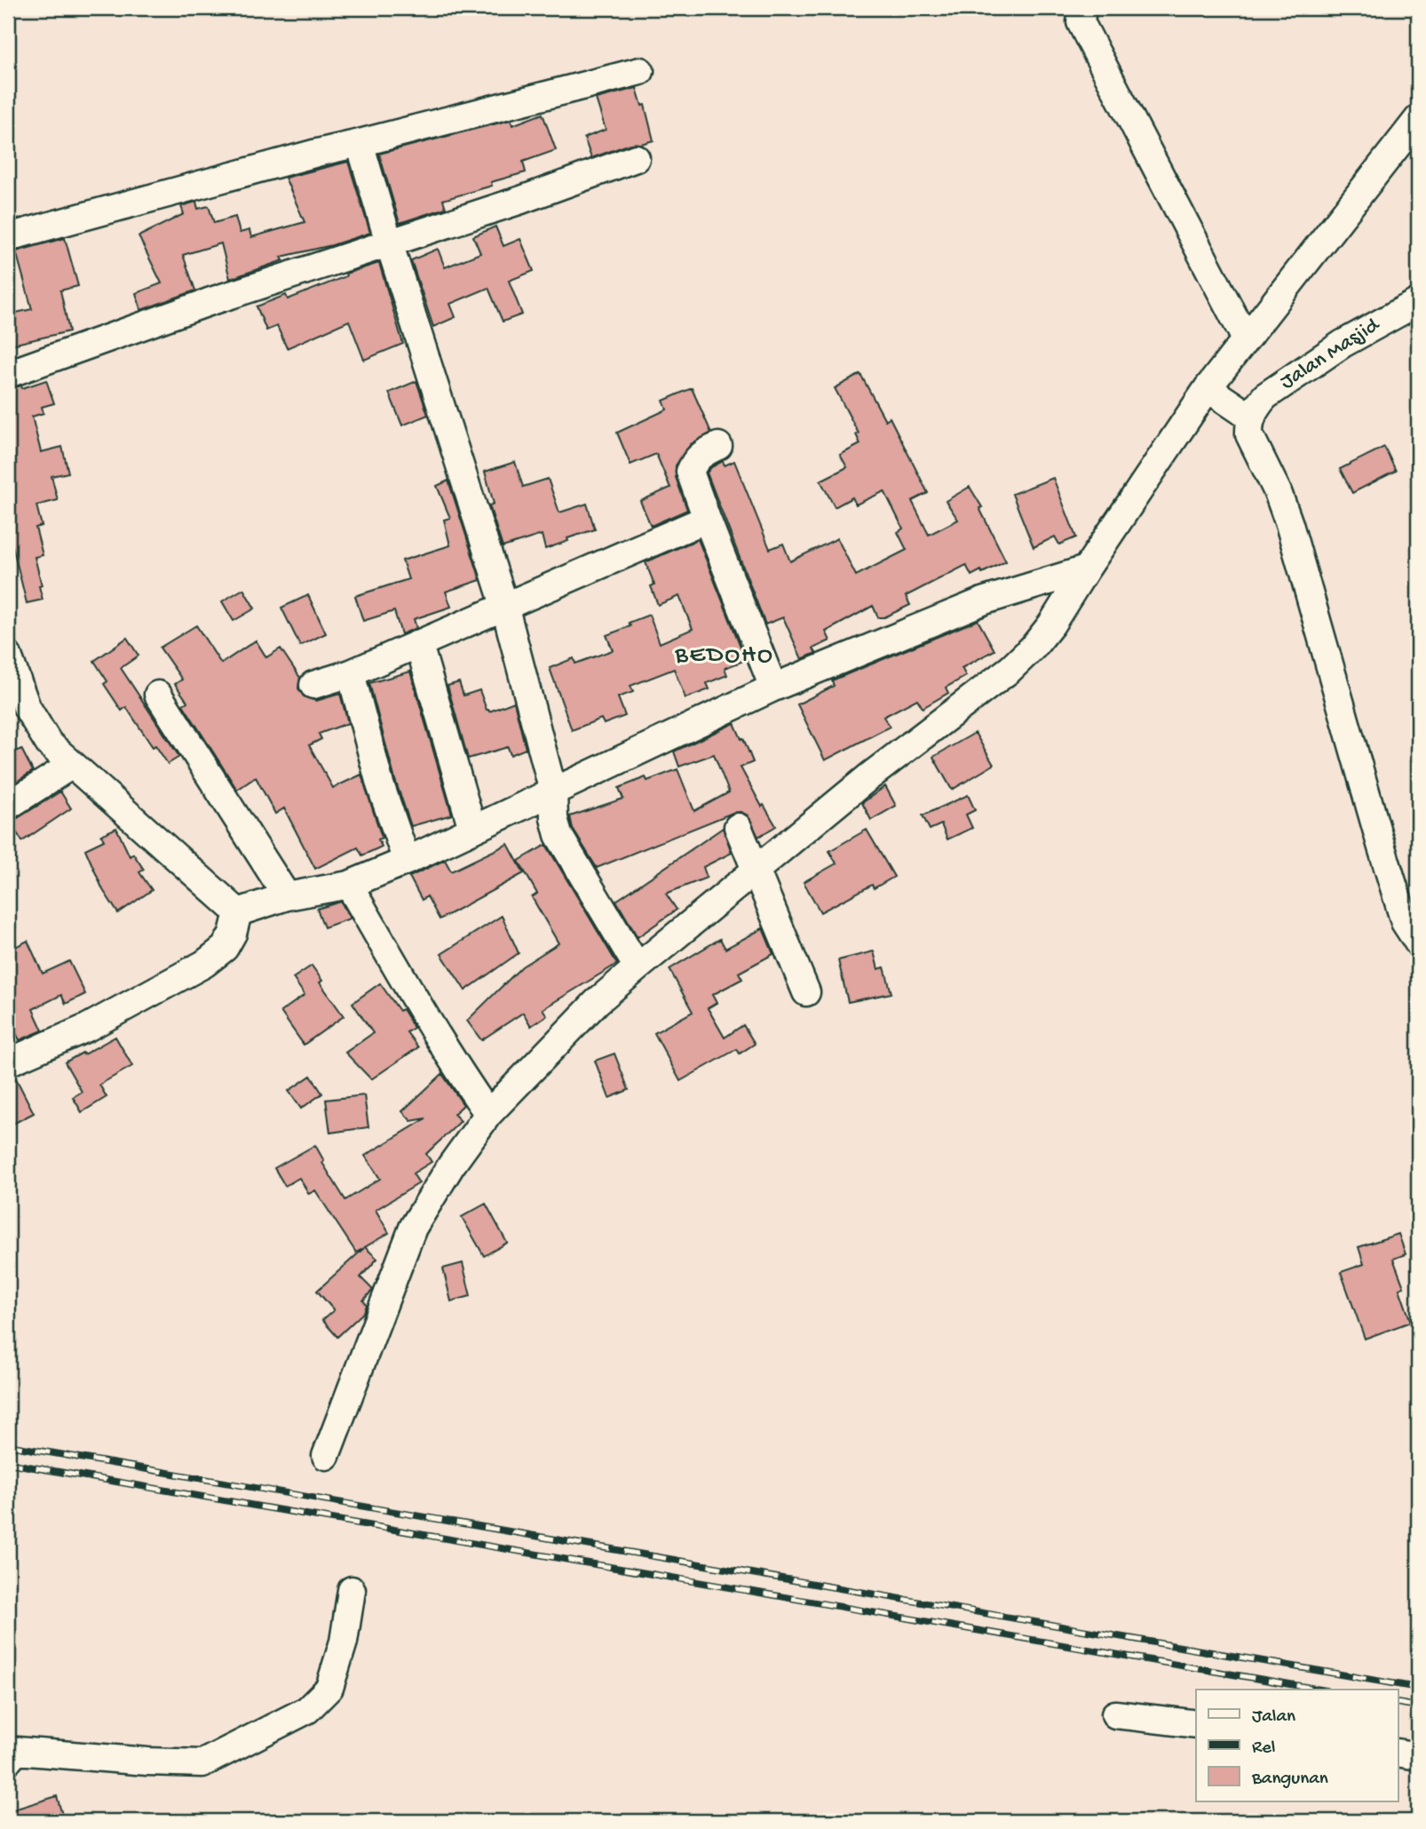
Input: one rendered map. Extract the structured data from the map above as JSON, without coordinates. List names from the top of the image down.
{
  "streets": {
    "street": ["Jalan Masjid"]
  },
  "districts": ["BEDOHO"],
  "legend": ["Jalan", "Rel", "Bangunan"]
}
